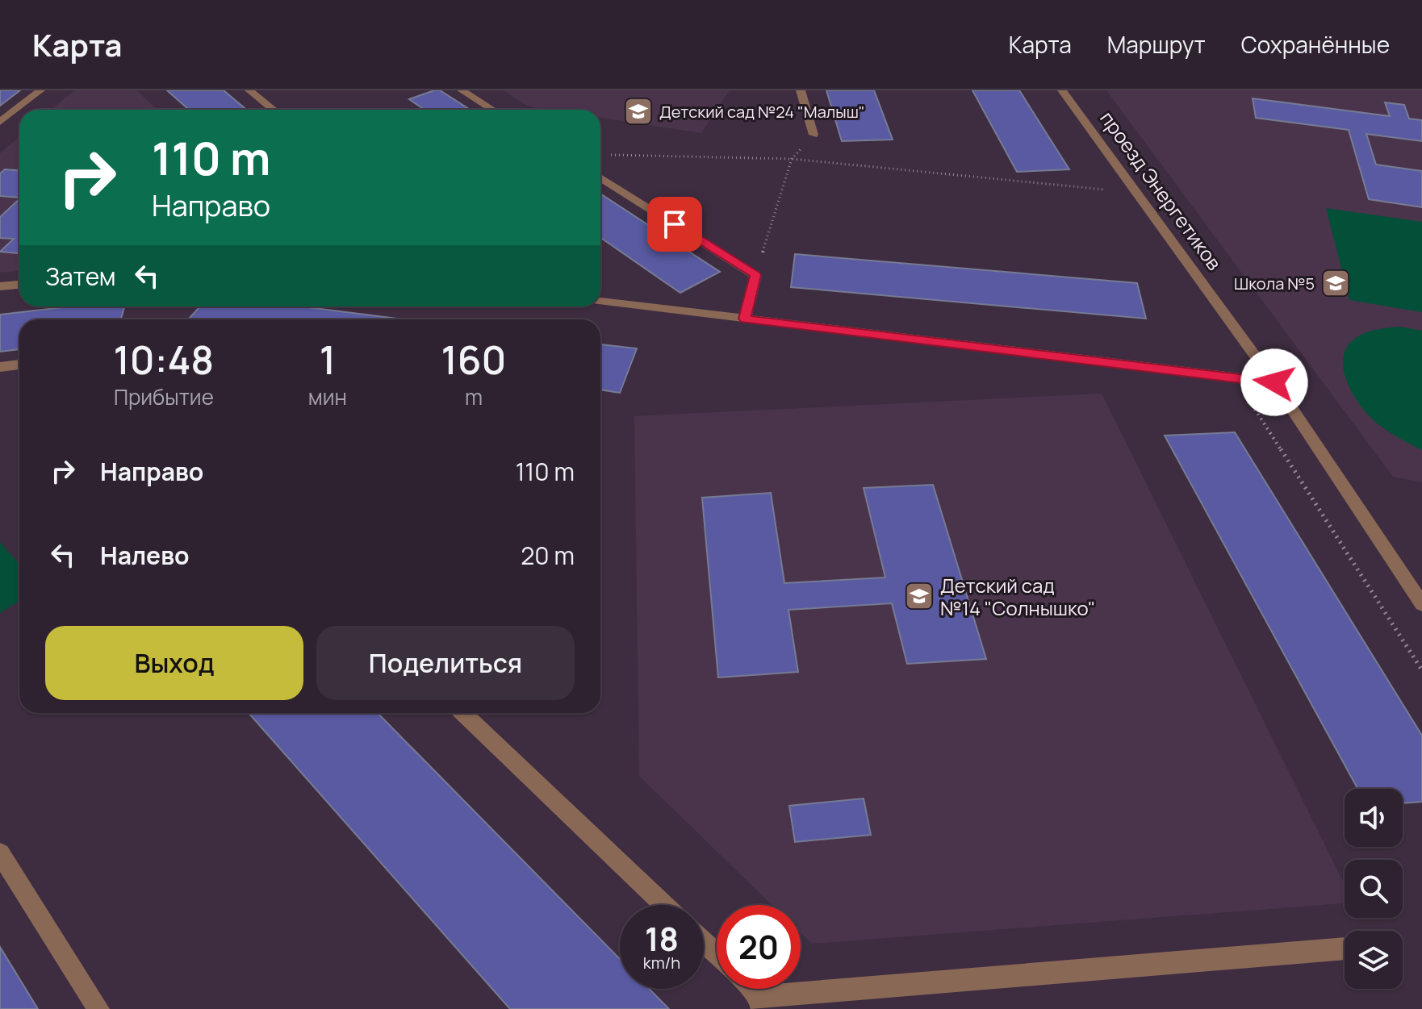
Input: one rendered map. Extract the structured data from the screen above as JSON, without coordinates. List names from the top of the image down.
{
  "streets": {
    "street": ["проезд Энергетиков"]
  },
  "places": {
    "school or university": ["Детский сад №24 \"Малыш\"", "Школа №5", "Детский сад №14 \"Солнышко\""]
  },
  "page": {
    "header": "Карта",
    "nav": ["Карта", "Маршрут", "Сохранённые"],
    "turn": ["110 m", "Направо"],
    "then": "Затем",
    "eta": [
      "10:48",
      "Прибытие",
      "1",
      "мин",
      "160",
      "m"
    ],
    "list": [
      {
        "name": "Направо",
        "value": "110 m"
      },
      {
        "name": "Налево",
        "value": "20 m"
      }
    ],
    "buttons": ["Выход", "Поделиться"],
    "speed": "18 km/h",
    "limit": "20"
  }
}
